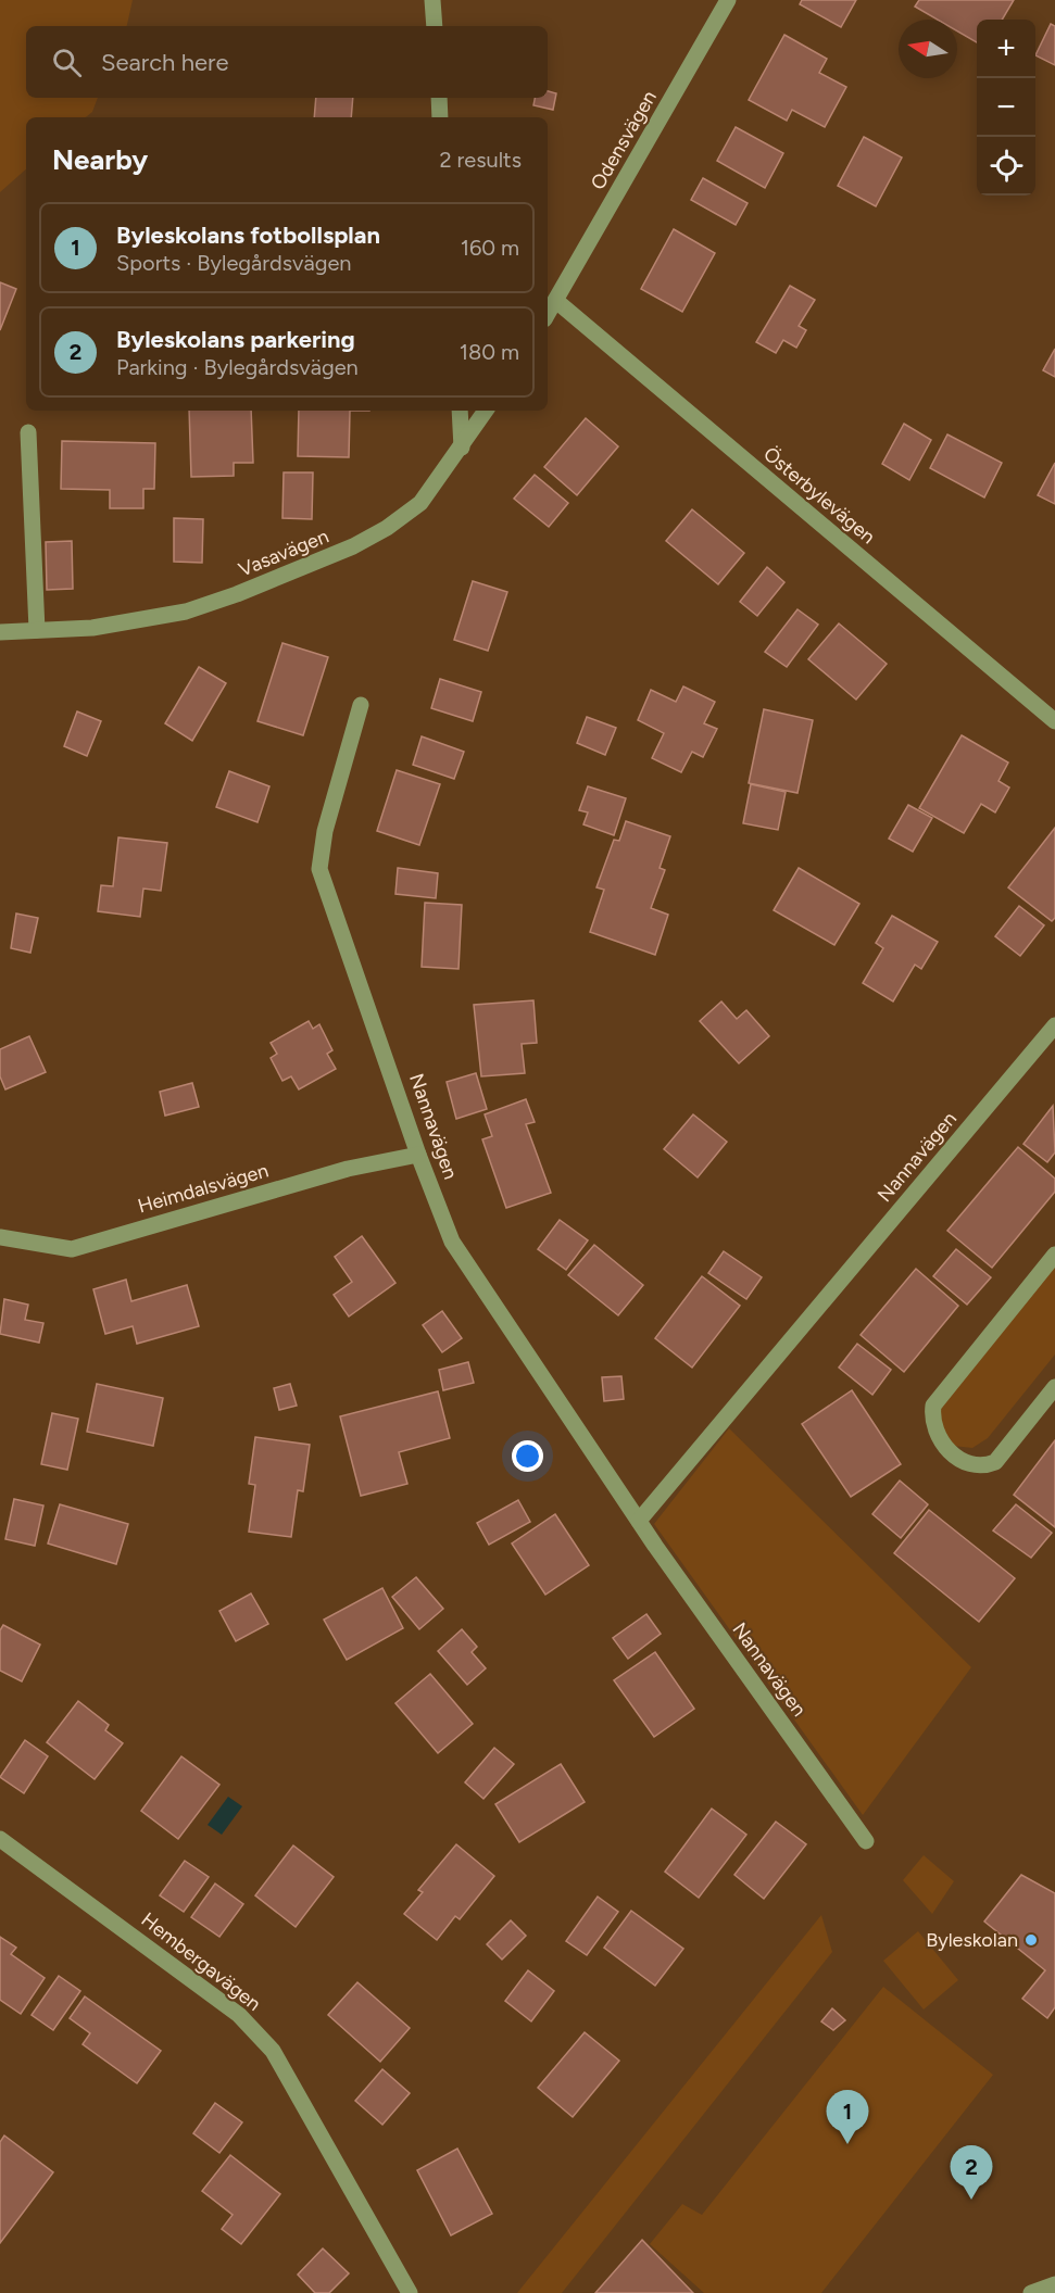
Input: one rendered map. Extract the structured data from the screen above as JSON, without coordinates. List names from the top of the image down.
{
  "streets": {
    "street": [
      "Odensvägen",
      "Österbylevägen",
      "Vasavägen",
      "Nannavägen",
      "Heimdalsvägen",
      "Hembergavägen"
    ]
  },
  "crossings": [
    ["Odensvägen", "Österbylevägen"],
    ["Nannavägen", "Heimdalsvägen"]
  ],
  "places": ["Byleskolan"],
  "north": "left",
  "page": {
    "map_buttons": ["+", "−"],
    "search": "Search here",
    "heading": ["Nearby", "2 results"],
    "list": [
      {
        "mark": "1",
        "name": "Byleskolans fotbollsplan",
        "note": "Sports · Bylegårdsvägen",
        "value": "160 m"
      },
      {
        "mark": "2",
        "name": "Byleskolans parkering",
        "note": "Parking · Bylegårdsvägen",
        "value": "180 m"
      }
    ],
    "pins": ["1", "2"]
  }
}
